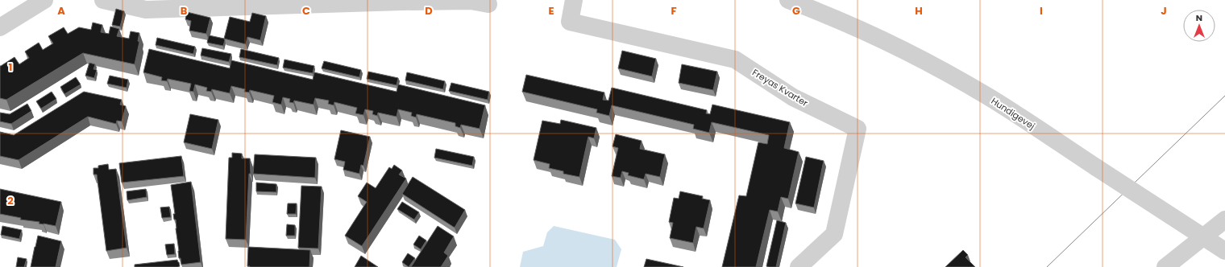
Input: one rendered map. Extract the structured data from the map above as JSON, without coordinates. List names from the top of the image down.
{
  "streets": {
    "street": ["Freyas Kvarter", "Hundigevej"]
  },
  "north": "top",
  "grid": {
    "columns": [
      "A",
      "B",
      "C",
      "D",
      "E",
      "F",
      "G",
      "H",
      "I",
      "J"
    ],
    "rows": ["1", "2"]
  }
}
